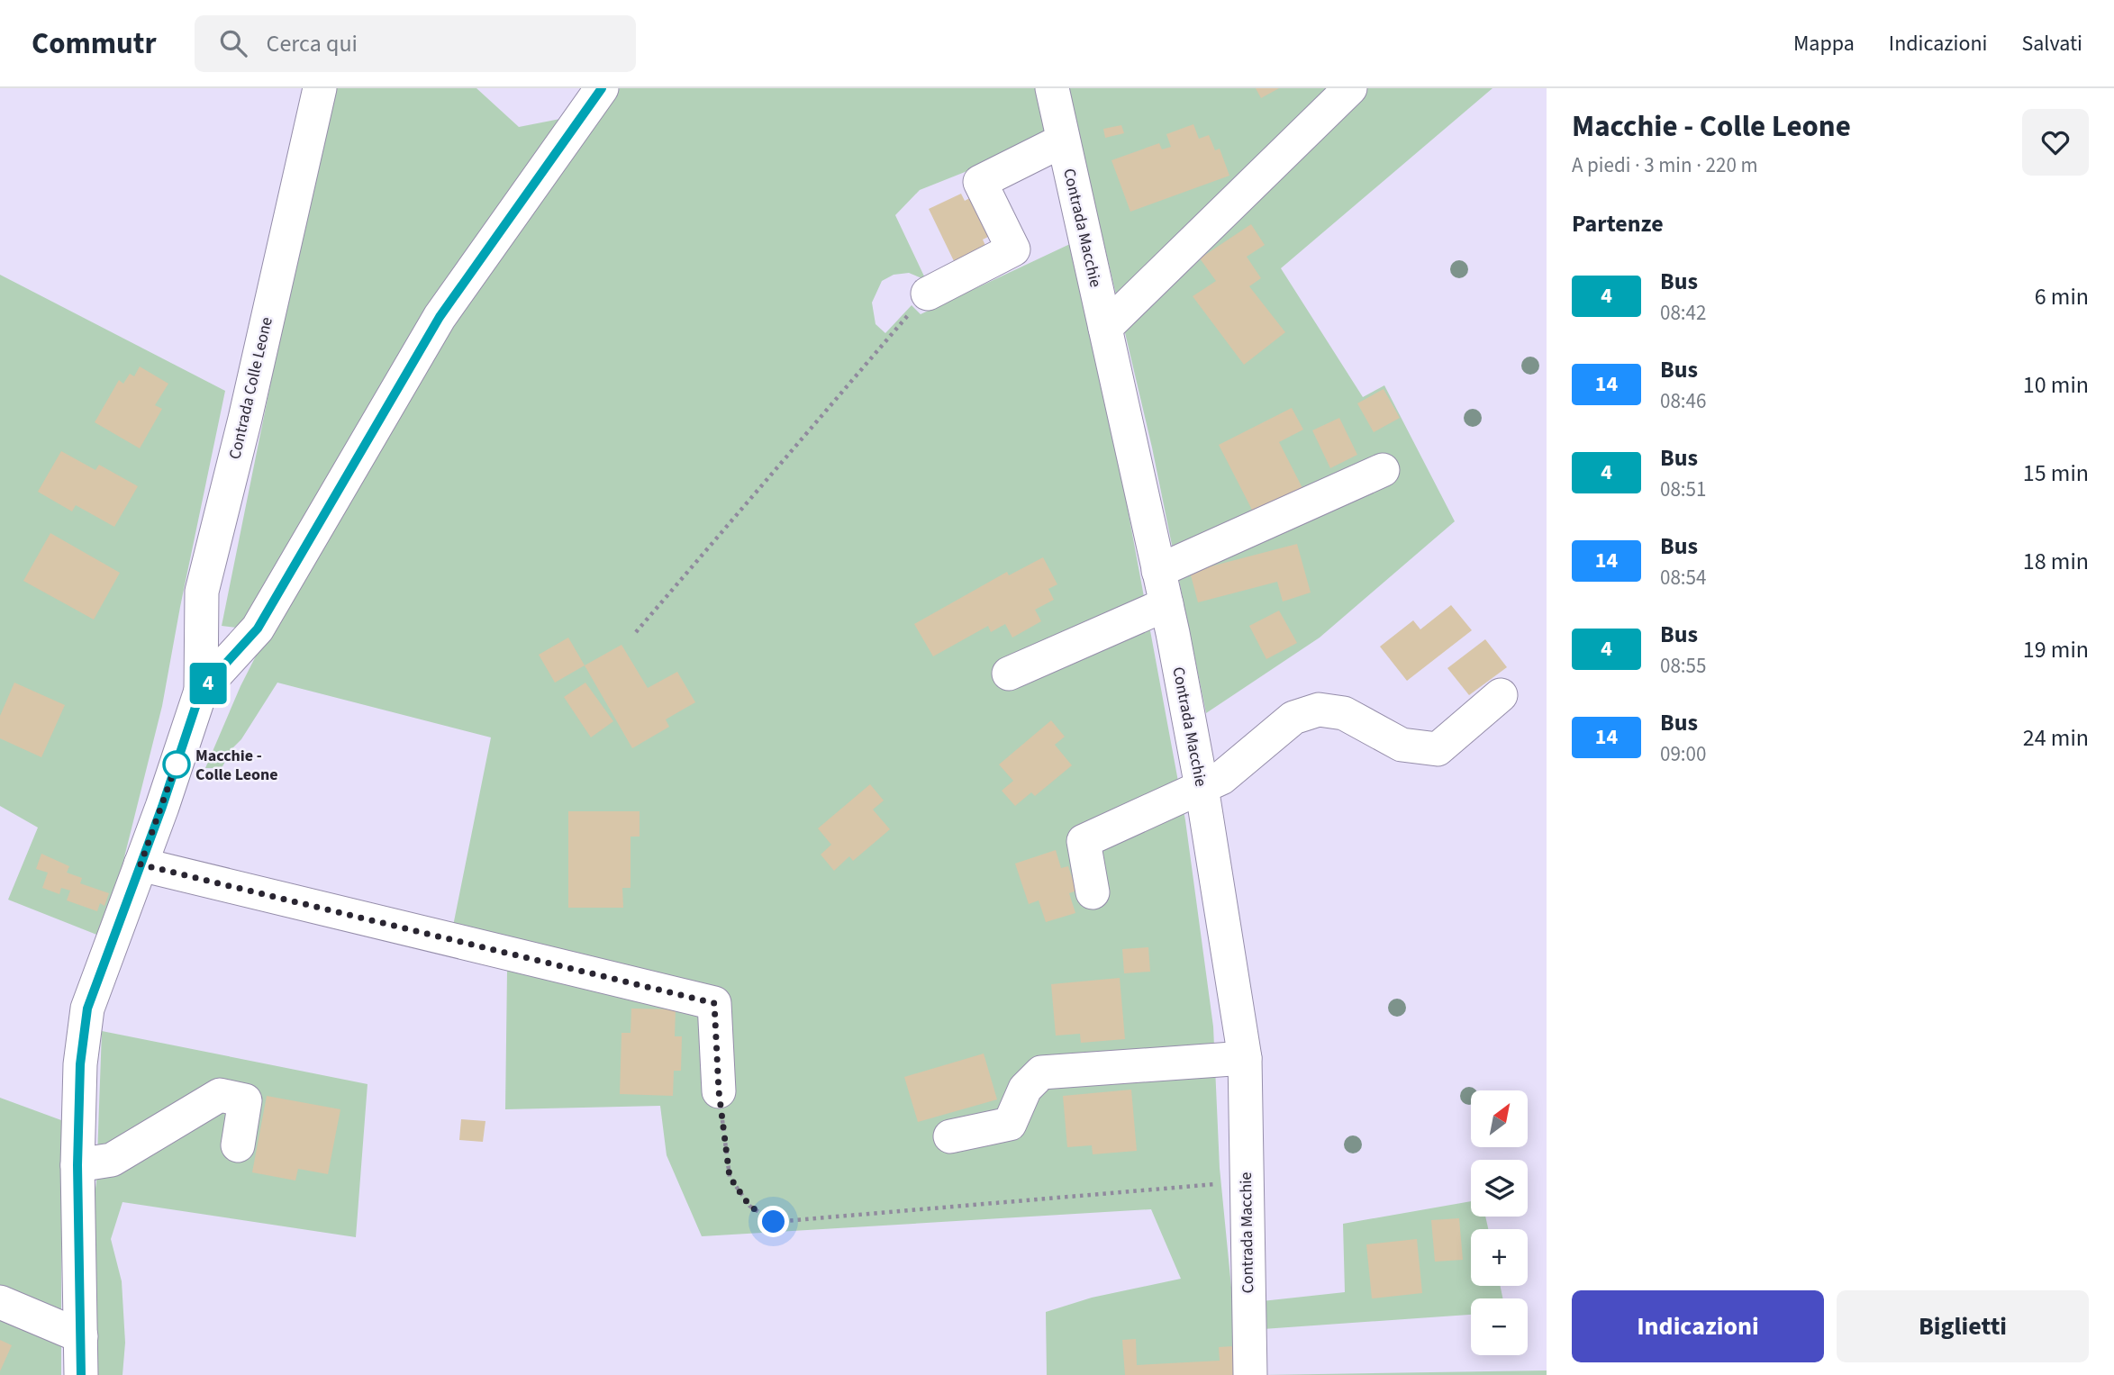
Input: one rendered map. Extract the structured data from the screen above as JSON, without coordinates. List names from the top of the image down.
{
  "streets": {
    "street": ["Contrada Macchie", "Contrada Colle Leone"]
  },
  "places": ["Macchie - Colle Leone"],
  "lines": ["bus line 4"],
  "north": "top right",
  "page": {
    "header": "Commutr",
    "search": "Cerca qui",
    "nav": ["Mappa", "Indicazioni", "Salvati"],
    "on_map": "4",
    "heading": [
      ["Macchie - Colle Leone", "A piedi · 3 min · 220 m"],
      "Partenze"
    ],
    "list": [
      {
        "mark": "4",
        "name": "Bus",
        "note": "08:42",
        "value": "6 min"
      },
      {
        "mark": "14",
        "name": "Bus",
        "note": "08:46",
        "value": "10 min"
      },
      {
        "mark": "4",
        "name": "Bus",
        "note": "08:51",
        "value": "15 min"
      },
      {
        "mark": "14",
        "name": "Bus",
        "note": "08:54",
        "value": "18 min"
      },
      {
        "mark": "4",
        "name": "Bus",
        "note": "08:55",
        "value": "19 min"
      },
      {
        "mark": "14",
        "name": "Bus",
        "note": "09:00",
        "value": "24 min"
      }
    ],
    "map_buttons": ["+", "−"],
    "buttons": ["Indicazioni", "Biglietti"]
  }
}
